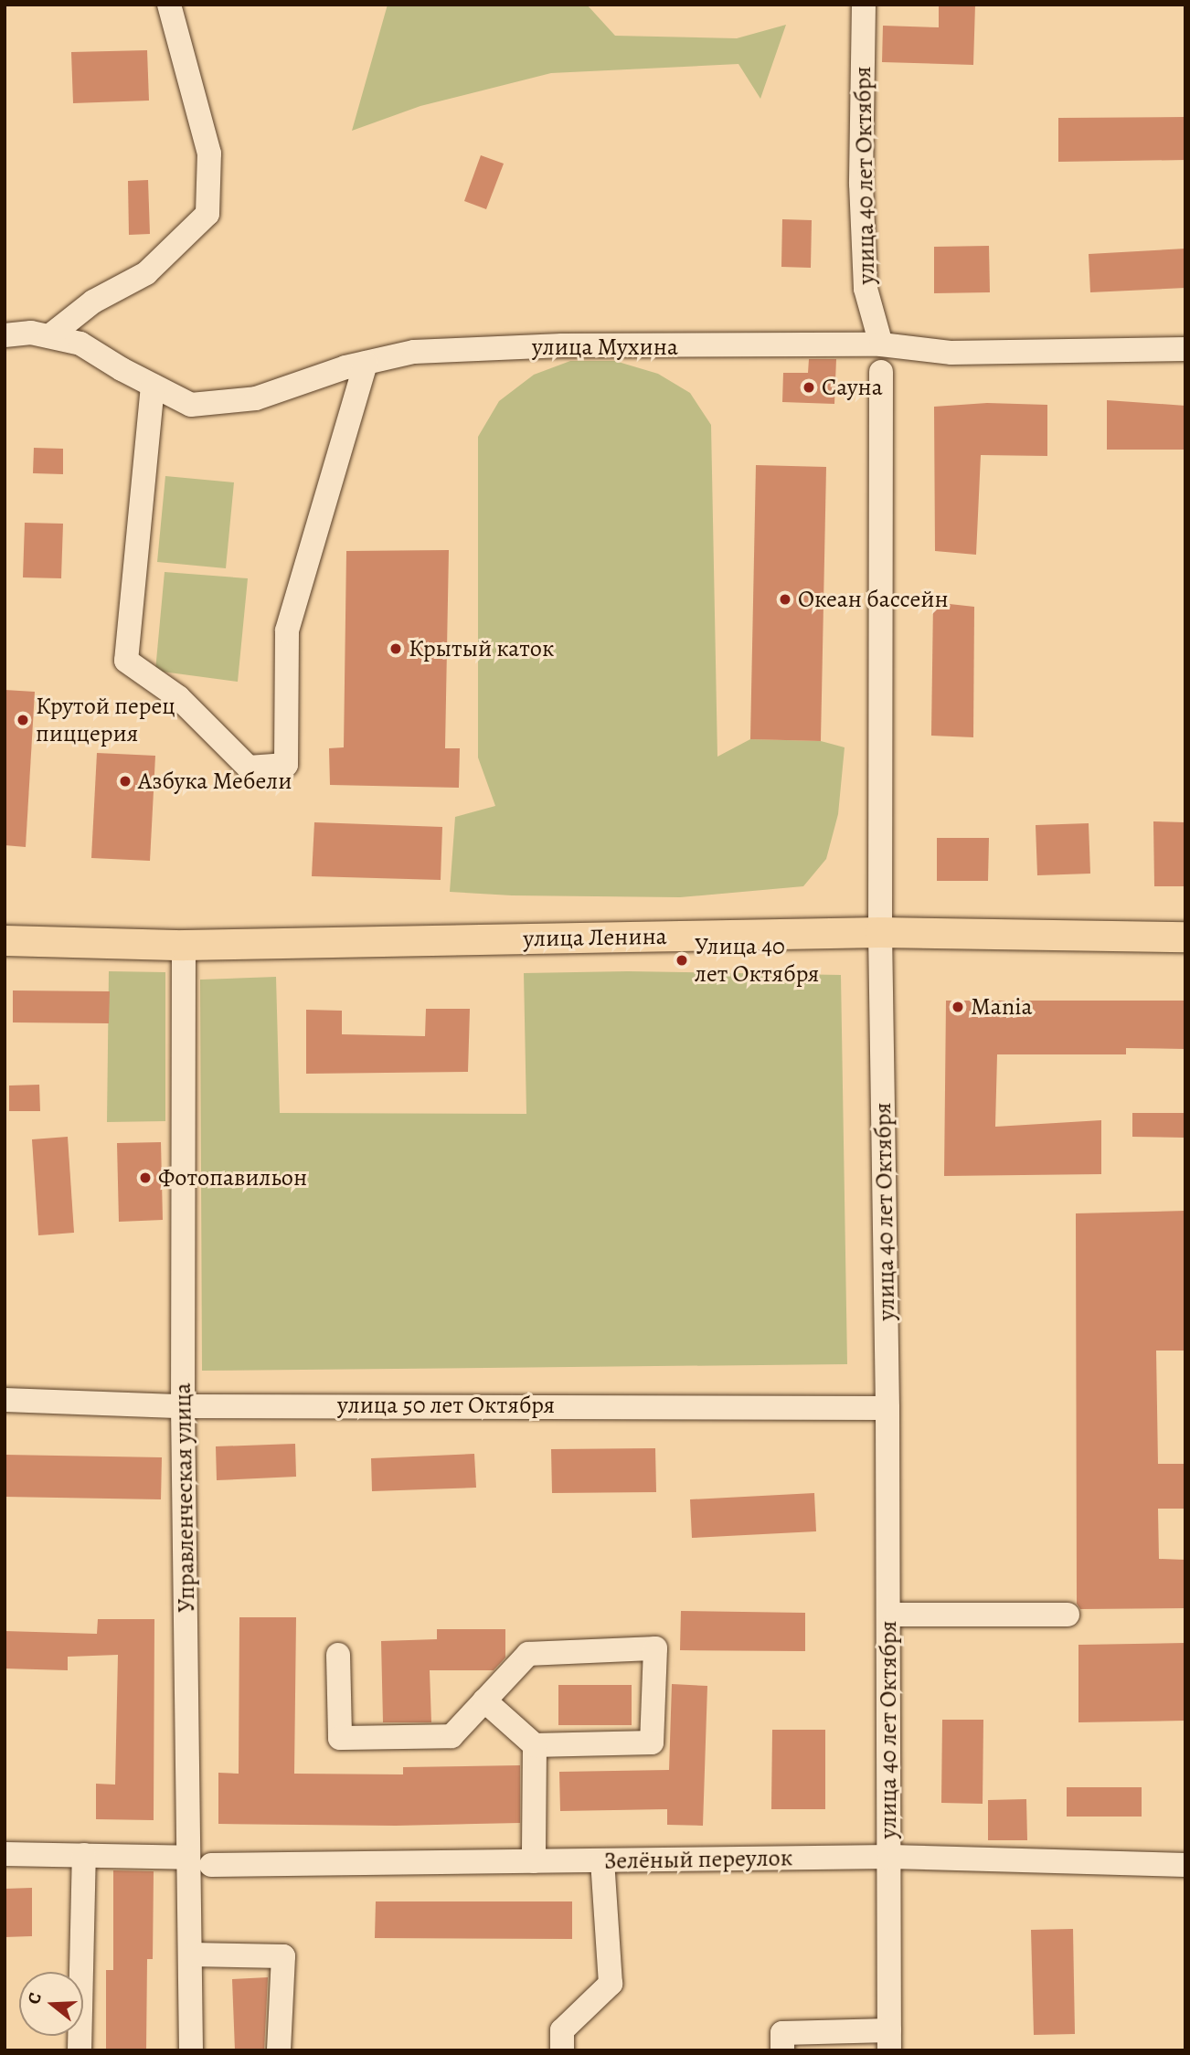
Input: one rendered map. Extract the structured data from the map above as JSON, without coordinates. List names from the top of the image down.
{
  "streets": {
    "main road": ["улица Ленина"],
    "street": [
      "улица 40 лет Октября",
      "улица Мухина",
      "улица 50 лет Октября",
      "Управленческая улица",
      "Зелёный переулок"
    ]
  },
  "crossings": [
    ["улица 40 лет Октября", "улица Мухина"],
    ["улица 40 лет Октября", "улица Ленина"],
    ["улица 40 лет Октября", "улица 50 лет Октября"],
    ["улица 40 лет Октября", "Зелёный переулок"],
    ["улица Ленина", "Управленческая улица"],
    ["улица 50 лет Октября", "Управленческая улица"]
  ],
  "places": [
    "Сауна",
    "Океан бассейн",
    "Крытый каток",
    "Крутой перец пиццерия",
    "Азбука Мебели",
    "Улица 40 лет Октября",
    "Mania",
    "Фотопавильон"
  ],
  "north": "left"
}
